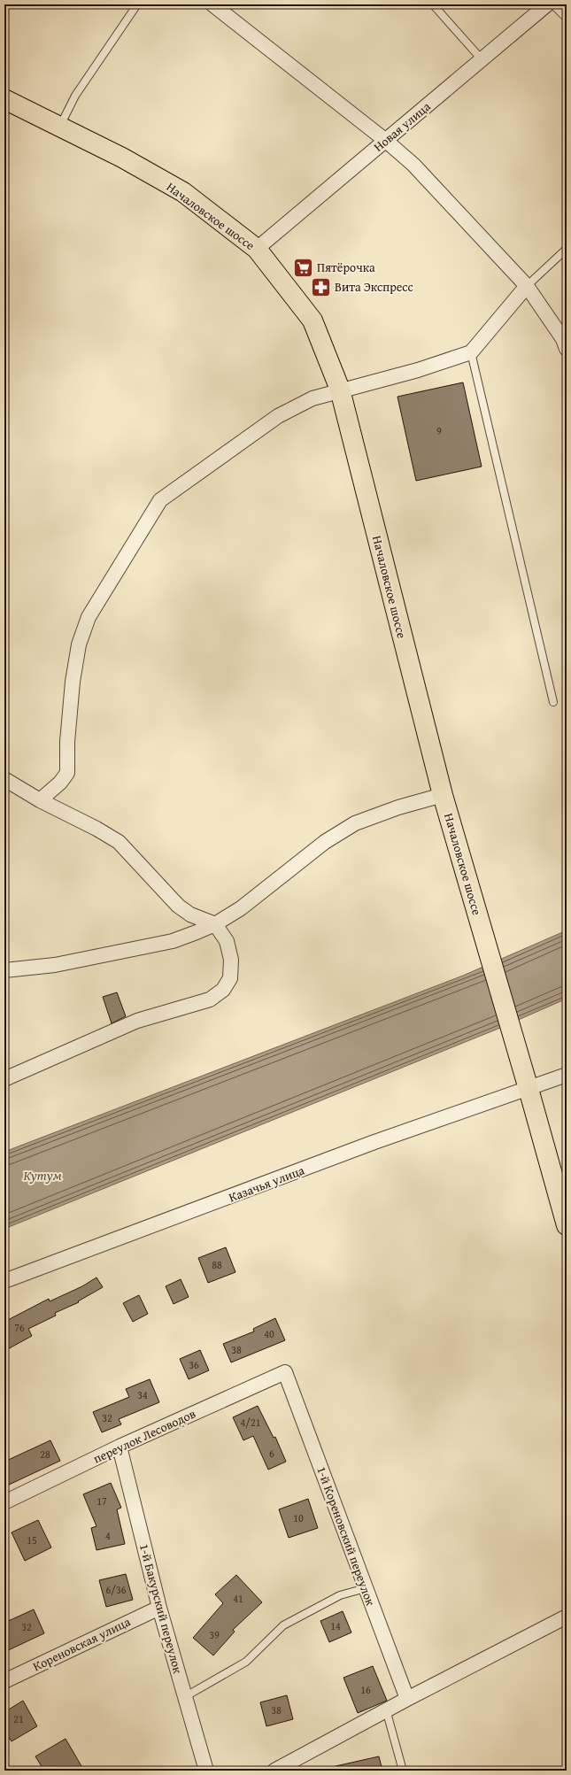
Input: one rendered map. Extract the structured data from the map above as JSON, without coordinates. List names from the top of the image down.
{
  "streets": {
    "main road": ["Началовское шоссе"],
    "street": [
      "Новая улица",
      "Казачья улица",
      "переулок Лесоводов",
      "1-й Кореновский переулок",
      "1-й Бакурский переулок",
      "Кореновская улица"
    ]
  },
  "crossings": [
    ["Новая улица", "Началовское шоссе"],
    ["Началовское шоссе", "Казачья улица"],
    ["переулок Лесоводов", "1-й Кореновский переулок"],
    ["переулок Лесоводов", "1-й Бакурский переулок"],
    ["1-й Бакурский переулок", "Кореновская улица"]
  ],
  "water": ["Кутум"],
  "places": {
    "supermarket": ["Пятёрочка"],
    "pharmacy": ["Вита Экспресс"]
  },
  "house_numbers": [
    "9",
    "88",
    "76",
    "40",
    "38",
    "36",
    "34",
    "32",
    "4/21",
    "6",
    "28",
    "17",
    "10",
    "4",
    "15",
    "6/36",
    "41",
    "14",
    "32",
    "39",
    "16",
    "38",
    "21"
  ]
}
